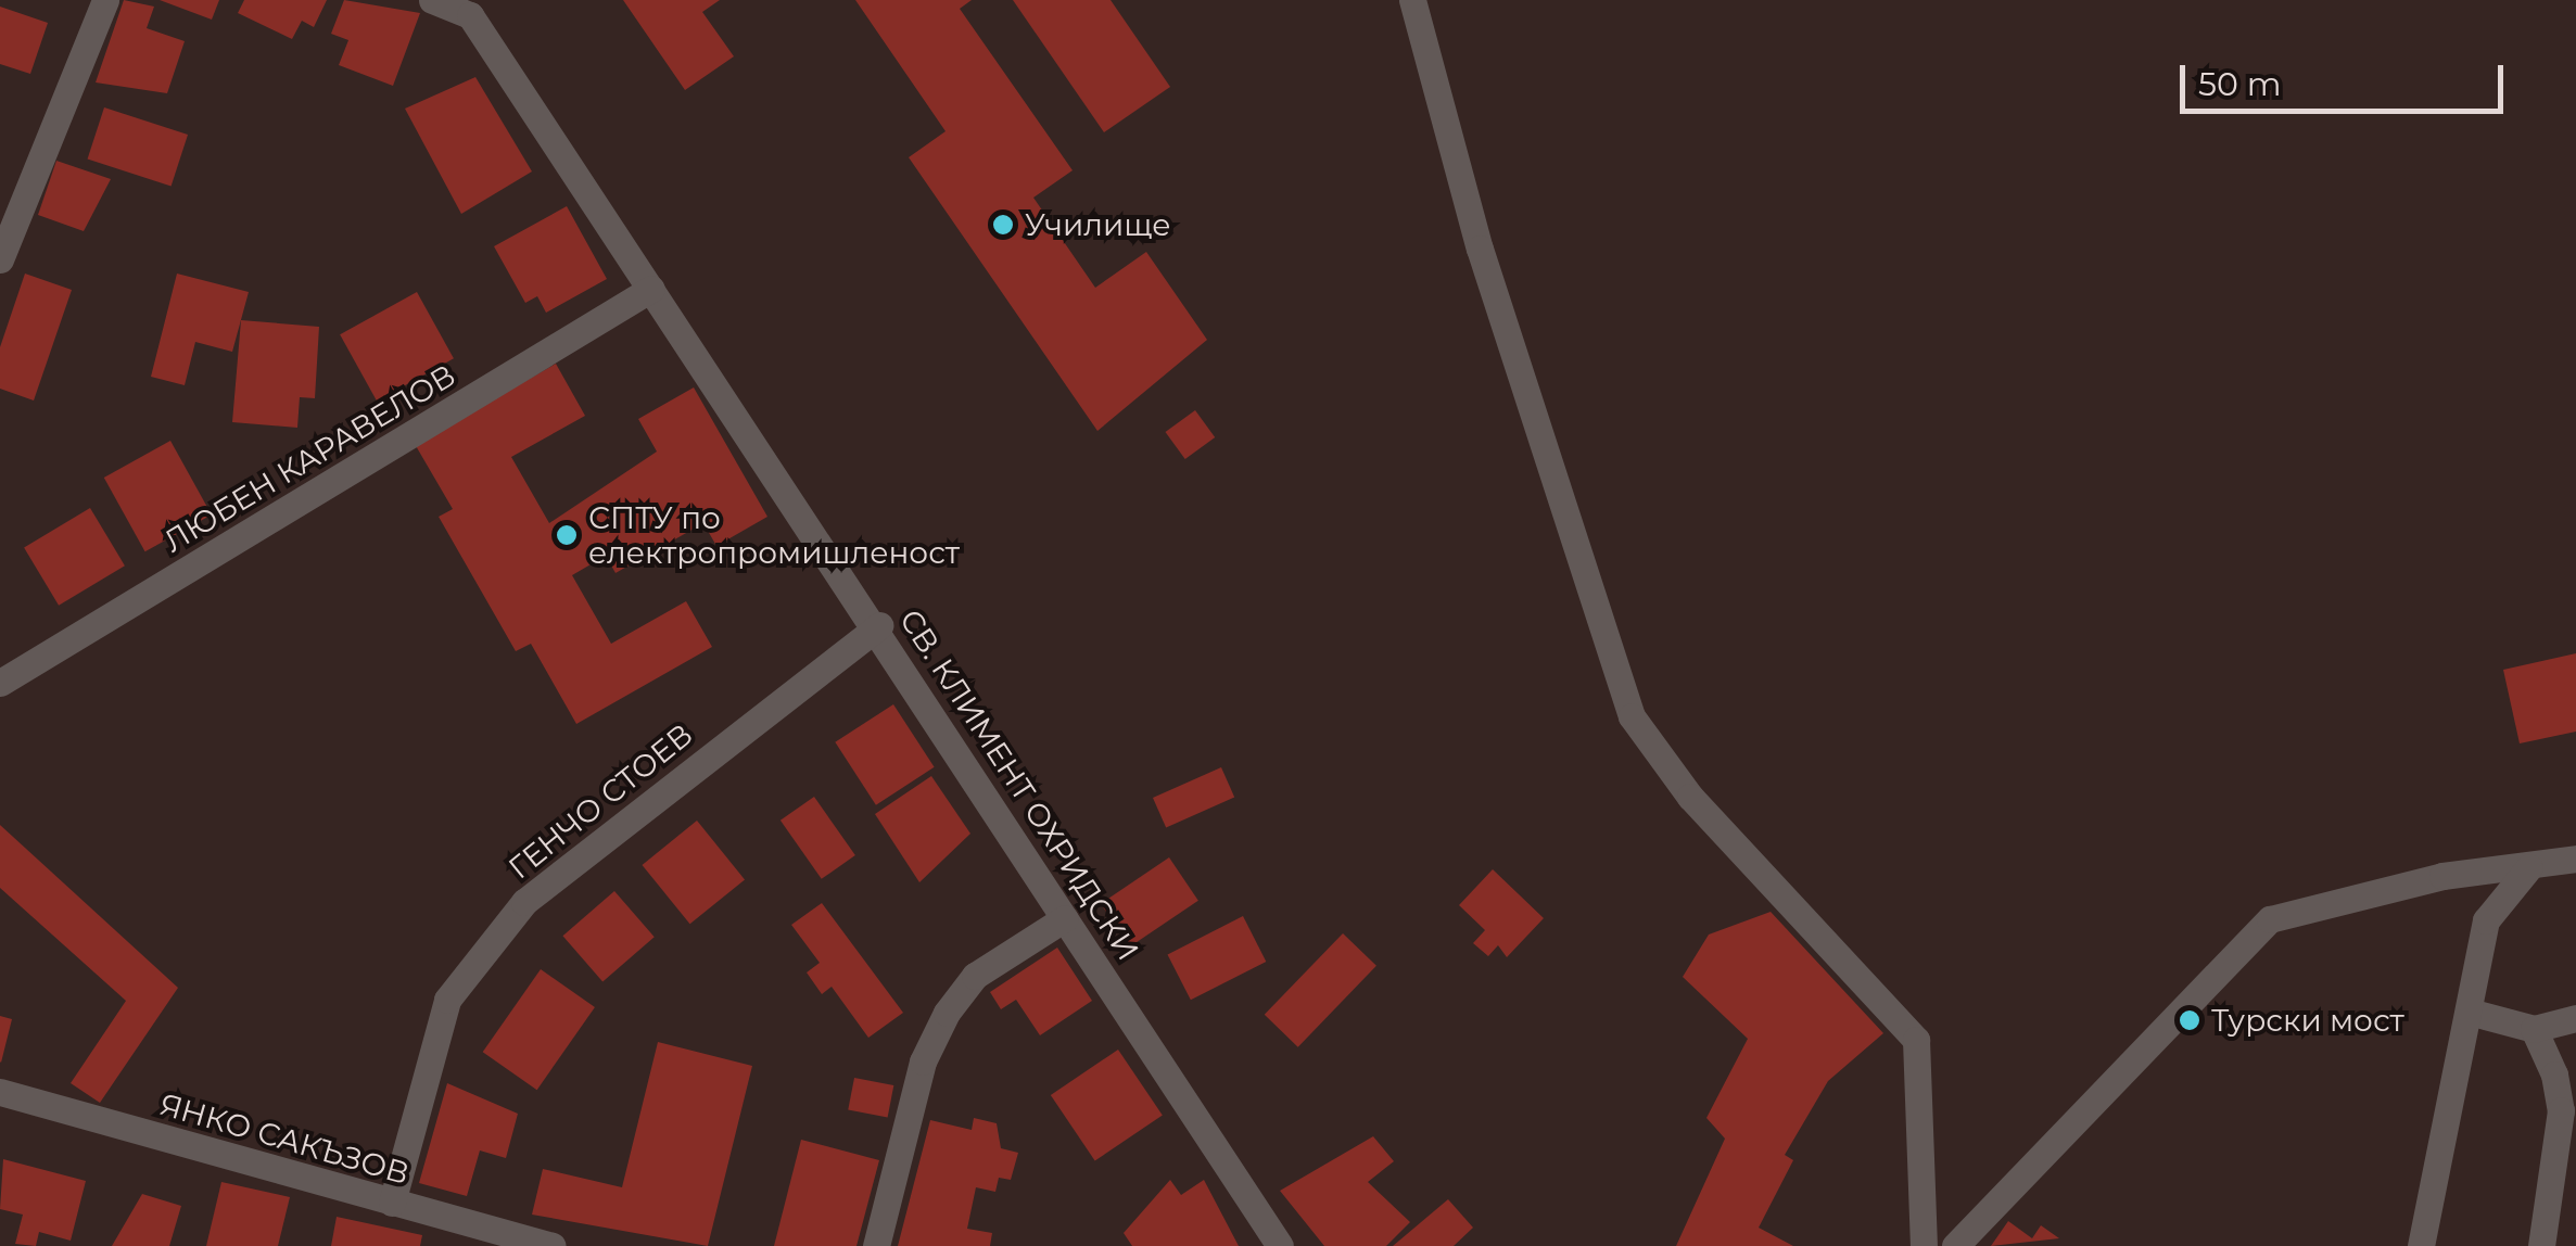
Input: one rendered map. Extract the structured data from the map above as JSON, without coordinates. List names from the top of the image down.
{
  "streets": {
    "street": [
      "ЛЮБЕН КАРАВЕЛОВ",
      "СВ. КЛИМЕНТ ОХРИДСКИ",
      "ГЕНЧО СТОЕВ",
      "ЯНКО САКЪЗОВ"
    ]
  },
  "crossings": [
    ["ЛЮБЕН КАРАВЕЛОВ", "СВ. КЛИМЕНТ ОХРИДСКИ"],
    ["СВ. КЛИМЕНТ ОХРИДСКИ", "ГЕНЧО СТОЕВ"],
    ["ГЕНЧО СТОЕВ", "ЯНКО САКЪЗОВ"]
  ],
  "places": ["Училище", "СПТУ по електропромишленост", "Турски мост"],
  "scale_bar": "50 m"
}
